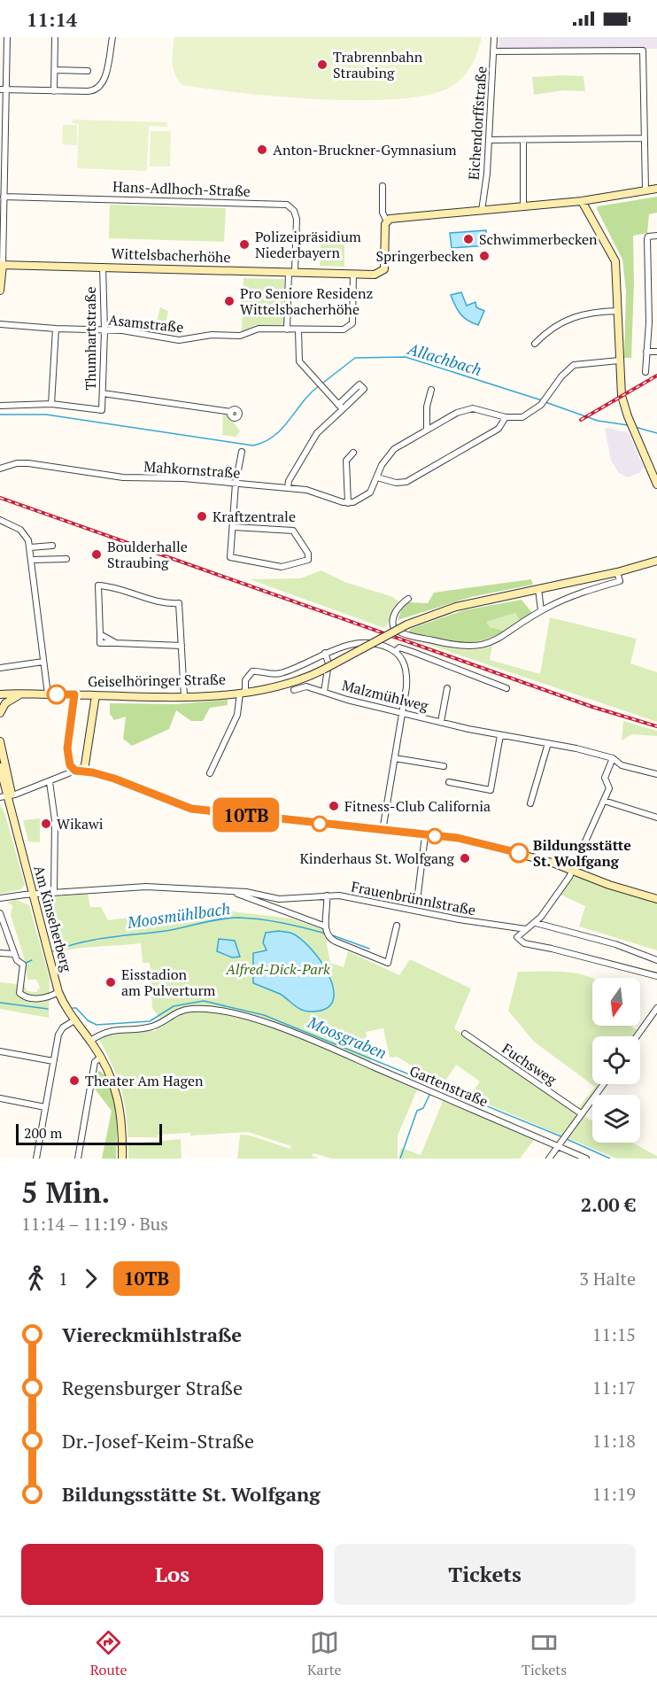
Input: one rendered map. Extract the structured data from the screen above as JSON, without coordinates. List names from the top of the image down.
{
  "streets": {
    "street": [
      "Eichendorffstraße",
      "Hans-Adlhoch-Straße",
      "Wittelsbacherhöhe",
      "Asamstraße",
      "Thumhartstraße",
      "Mahkornstraße",
      "Geiselhöringer Straße",
      "Malzmühlweg",
      "Frauenbrünnlstraße",
      "Am Kinseherberg",
      "Fuchsweg",
      "Gartenstraße"
    ]
  },
  "crossings": [
    ["Hans-Adlhoch-Straße", "Wittelsbacherhöhe"],
    ["Wittelsbacherhöhe", "Asamstraße"],
    ["Wittelsbacherhöhe", "Thumhartstraße"],
    ["Asamstraße", "Thumhartstraße"],
    ["Frauenbrünnlstraße", "Am Kinseherberg"],
    ["Am Kinseherberg", "Gartenstraße"]
  ],
  "water": ["Allachbach", "Moosmühlbach", "Moosgraben"],
  "parks": ["Alfred-Dick-Park"],
  "places": [
    "Trabrennbahn Straubing",
    "Anton-Bruckner-Gymnasium",
    "Schwimmerbecken",
    "Polizeipräsidium Niederbayern",
    "Springerbecken",
    "Pro Seniore Residenz Wittelsbacherhöhe",
    "Kraftzentrale",
    "Boulderhalle Straubing",
    "Fitness-Club California",
    "Wikawi",
    "Bildungsstätte St. Wolfgang",
    "Kinderhaus St. Wolfgang",
    "Eisstadion am Pulverturm",
    "Theater Am Hagen"
  ],
  "lines": ["bus line 10TB"],
  "scale_bar": "200 m",
  "north": "bottom",
  "page": {
    "status": "11:14",
    "on_map": "10TB",
    "scale": "200 m",
    "heading": ["5 Min.", "11:14 – 11:19 · Bus", "2.00 €"],
    "legs": ["1", "10TB", "3 Halte"],
    "list": [
      {
        "name": "Viereckmühlstraße",
        "value": "11:15"
      },
      {
        "name": "Regensburger Straße",
        "value": "11:17"
      },
      {
        "name": "Dr.-Josef-Keim-Straße",
        "value": "11:18"
      },
      {
        "name": "Bildungsstätte St. Wolfgang",
        "value": "11:19"
      }
    ],
    "buttons": ["Los", "Tickets"],
    "tabs": ["Route", "Karte", "Tickets"]
  }
}
